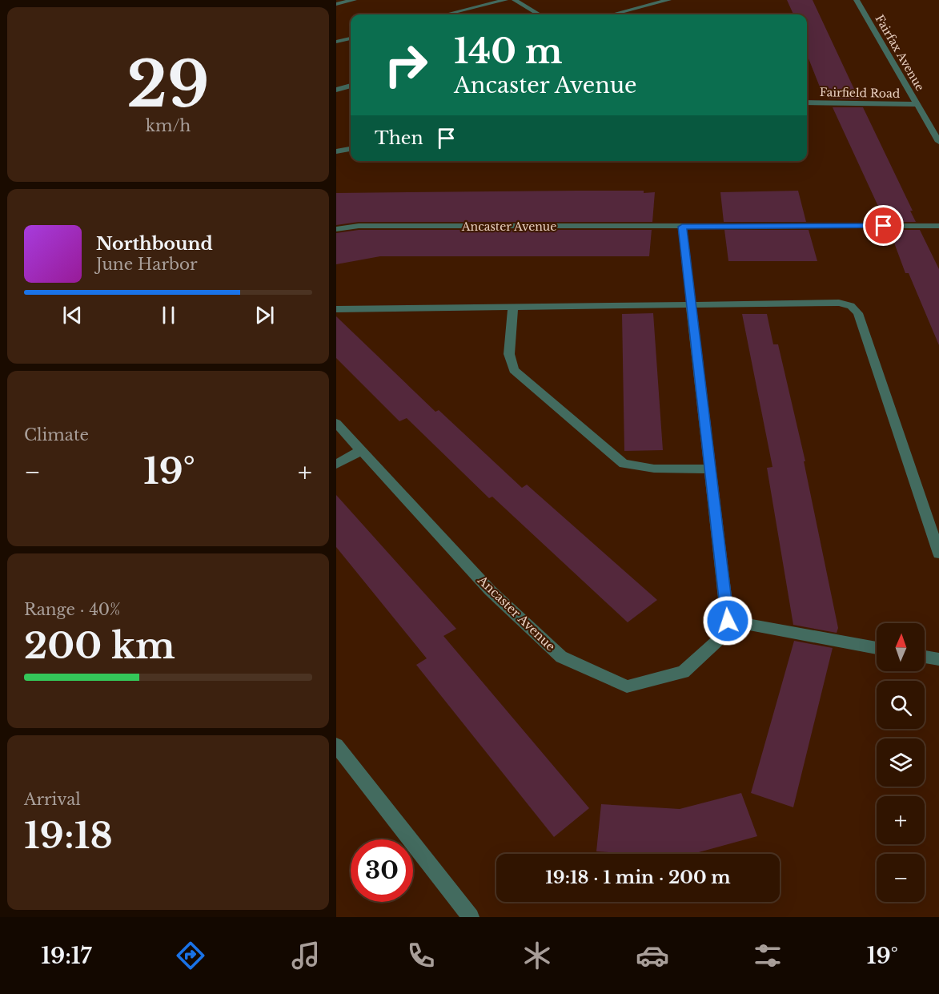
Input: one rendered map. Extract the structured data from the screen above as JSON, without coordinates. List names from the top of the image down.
{
  "streets": {
    "street": ["Fairfax Avenue", "Fairfield Road", "Ancaster Avenue"]
  },
  "crossings": [
    ["Fairfax Avenue", "Fairfield Road"]
  ],
  "north": "top",
  "page": {
    "tile": [
      ["29", "km/h"],
      "Climate",
      ["Range · 40%", "200 km"],
      ["Arrival", "19:18"]
    ],
    "turn": ["140 m", "Ancaster Avenue"],
    "then": "Then",
    "song": ["Northbound", "June Harbor"],
    "heat": ["−", "19°", "+"],
    "map_buttons": ["+", "−"],
    "limit": "30",
    "trip": "19:18 · 1 min · 200 m",
    "tabs": ["19:17", "19°"]
  }
}
